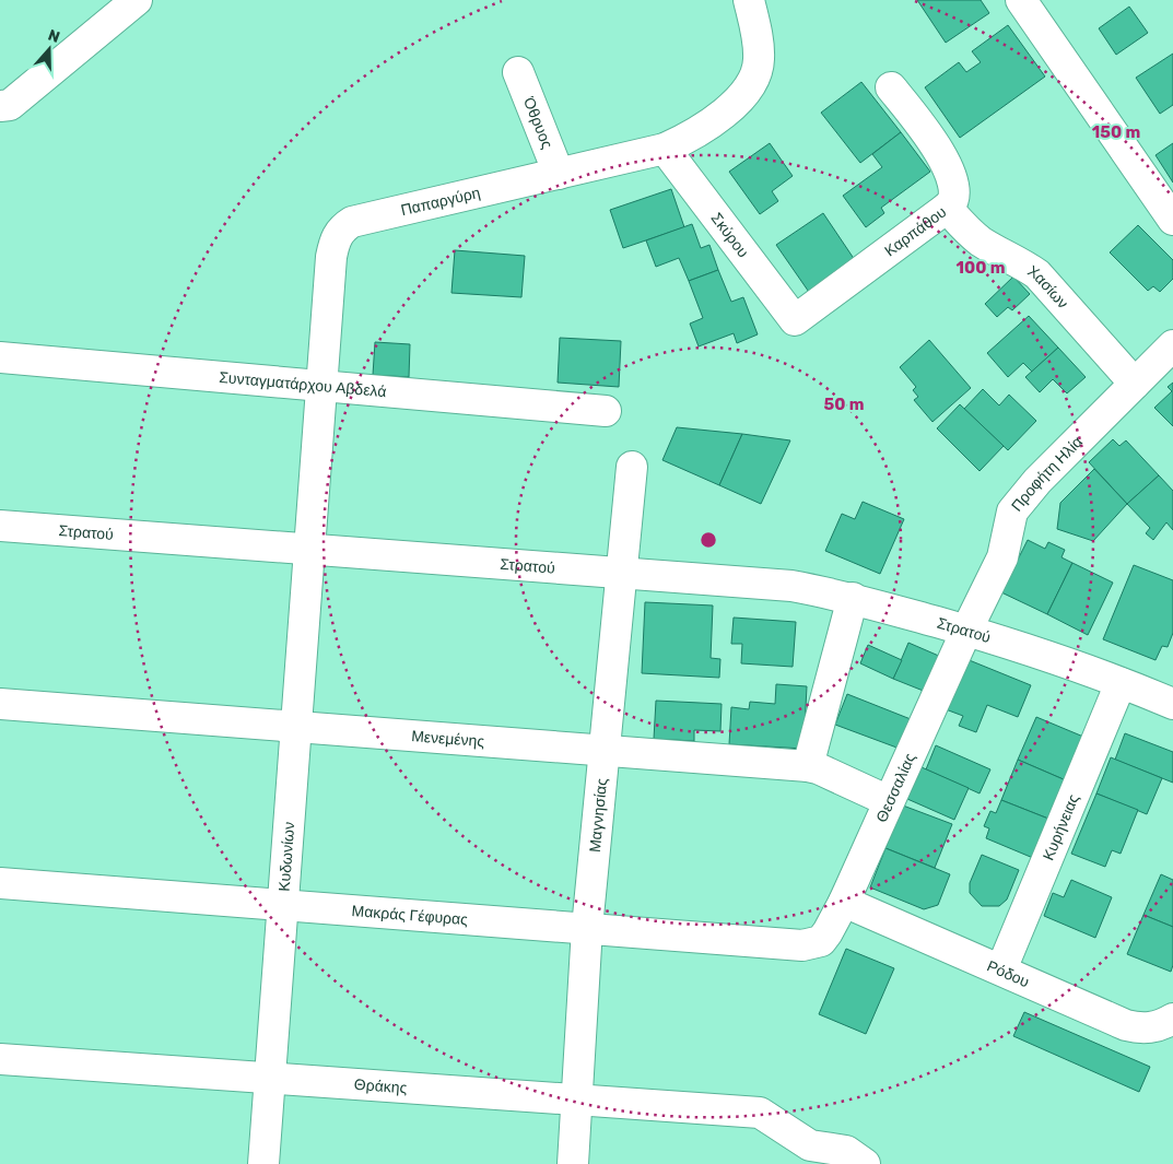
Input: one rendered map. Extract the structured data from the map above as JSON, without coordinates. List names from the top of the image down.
{
  "streets": {
    "street": [
      "Όθρυος",
      "Παπαργύρη",
      "Καρπάθου",
      "Σκύρου",
      "Χασίων",
      "Συνταγματάρχου Αβδελά",
      "Προφήτη Ηλία",
      "Στρατού",
      "Μενεμένης",
      "Θεσσαλίας",
      "Μαγνησίας",
      "Κυρήνειας",
      "Κυδωνίων",
      "Μακράς Γέφυρας",
      "Ρόδου",
      "Θράκης"
    ]
  },
  "crossings": [
    ["Όθρυος", "Παπαργύρη"],
    ["Παπαργύρη", "Σκύρου"],
    ["Παπαργύρη", "Συνταγματάρχου Αβδελά"],
    ["Παπαργύρη", "Στρατού"],
    ["Παπαργύρη", "Κυδωνίων"],
    ["Καρπάθου", "Σκύρου"],
    ["Καρπάθου", "Χασίων"],
    ["Χασίων", "Προφήτη Ηλία"],
    ["Προφήτη Ηλία", "Στρατού"],
    ["Προφήτη Ηλία", "Θεσσαλίας"],
    ["Στρατού", "Θεσσαλίας"],
    ["Στρατού", "Μαγνησίας"],
    ["Στρατού", "Κυρήνειας"],
    ["Στρατού", "Κυδωνίων"],
    ["Μενεμένης", "Θεσσαλίας"],
    ["Μενεμένης", "Μαγνησίας"],
    ["Μενεμένης", "Κυδωνίων"],
    ["Θεσσαλίας", "Μακράς Γέφυρας"],
    ["Θεσσαλίας", "Ρόδου"],
    ["Μαγνησίας", "Μακράς Γέφυρας"],
    ["Μαγνησίας", "Θράκης"],
    ["Κυρήνειας", "Ρόδου"],
    ["Κυδωνίων", "Μακράς Γέφυρας"],
    ["Κυδωνίων", "Θράκης"]
  ],
  "north": "top",
  "rings": ["150 m", "100 m", "50 m"]
}
